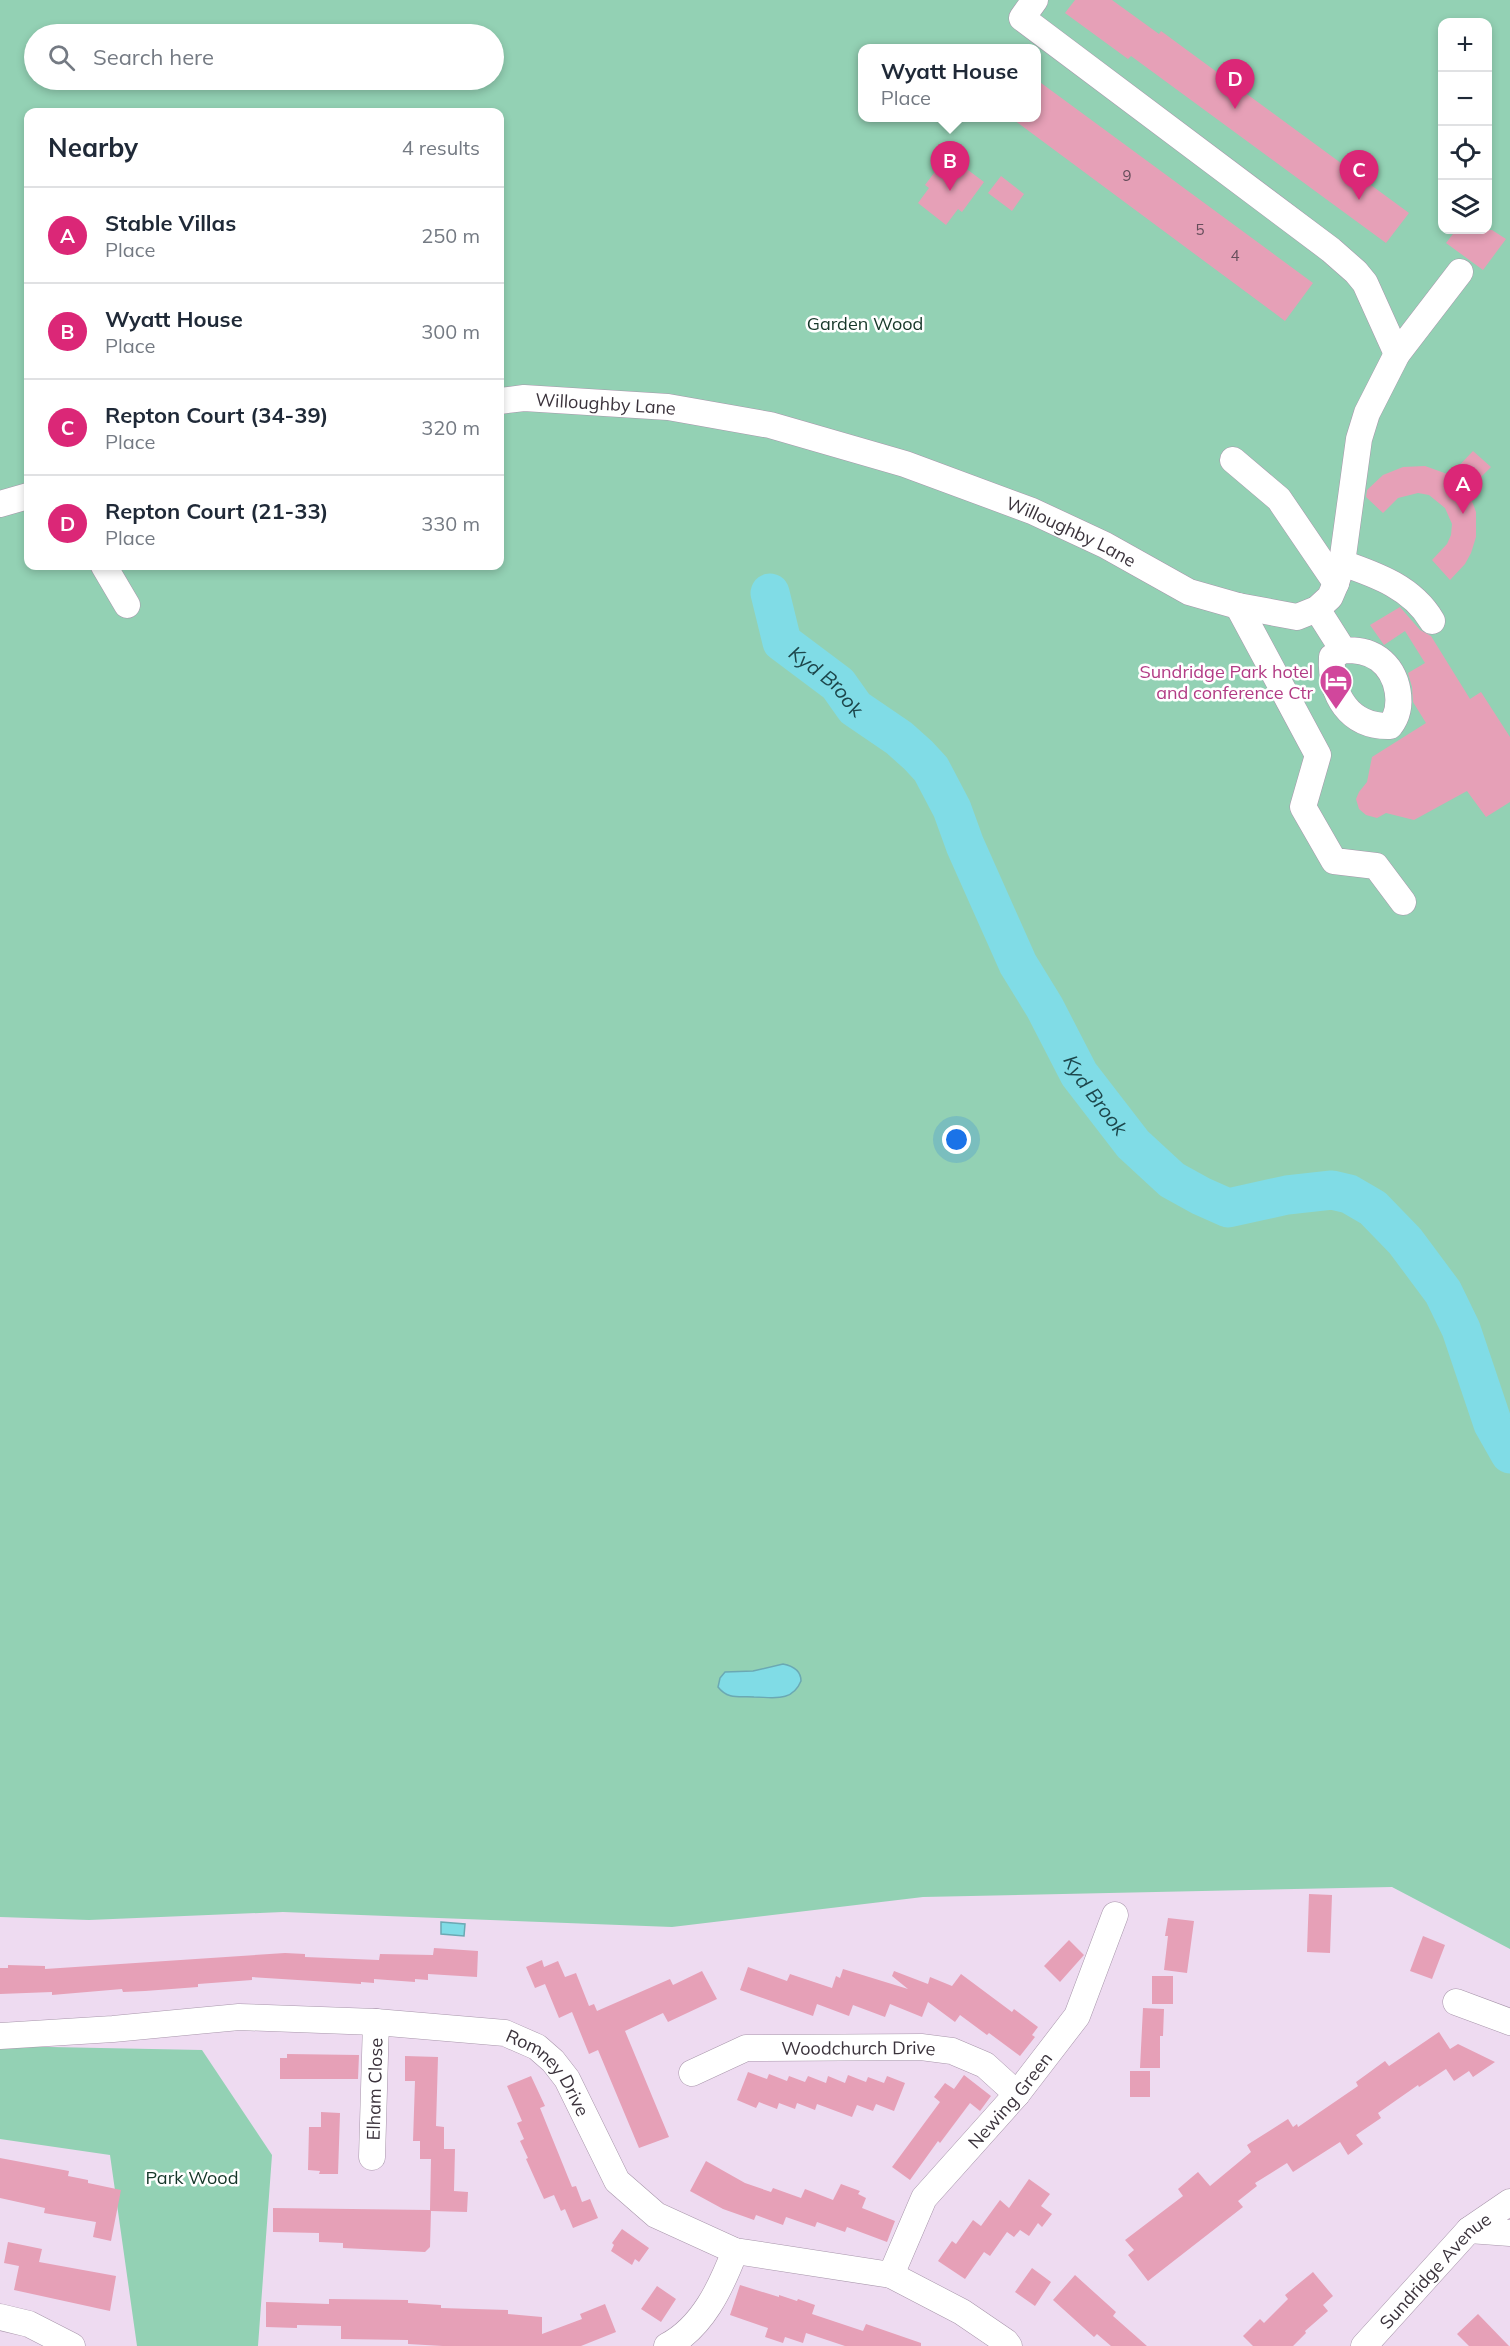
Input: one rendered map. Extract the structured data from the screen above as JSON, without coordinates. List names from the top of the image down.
{
  "streets": {
    "street": [
      "Willoughby Lane",
      "Woodchurch Drive",
      "Romney Drive",
      "Elham Close",
      "Newing Green",
      "Sundridge Avenue"
    ]
  },
  "crossings": [
    ["Woodchurch Drive", "Newing Green"],
    ["Romney Drive", "Elham Close"],
    ["Romney Drive", "Newing Green"]
  ],
  "water": ["Kyd Brook"],
  "parks": ["Garden Wood", "Park Wood"],
  "places": {
    "hotel": ["Sundridge Park hotel and conference Ctr"]
  },
  "house_numbers": ["9", "5", "4"],
  "page": {
    "map_buttons": ["+", "−"],
    "search": "Search here",
    "popup": ["Wyatt House", "Place"],
    "pins": [
      "D",
      "B",
      "C",
      "A"
    ],
    "heading": ["Nearby", "4 results"],
    "list": [
      {
        "mark": "A",
        "name": "Stable Villas",
        "note": "Place",
        "value": "250 m"
      },
      {
        "mark": "B",
        "name": "Wyatt House",
        "note": "Place",
        "value": "300 m"
      },
      {
        "mark": "C",
        "name": "Repton Court (34-39)",
        "note": "Place",
        "value": "320 m"
      },
      {
        "mark": "D",
        "name": "Repton Court (21-33)",
        "note": "Place",
        "value": "330 m"
      }
    ]
  }
}
